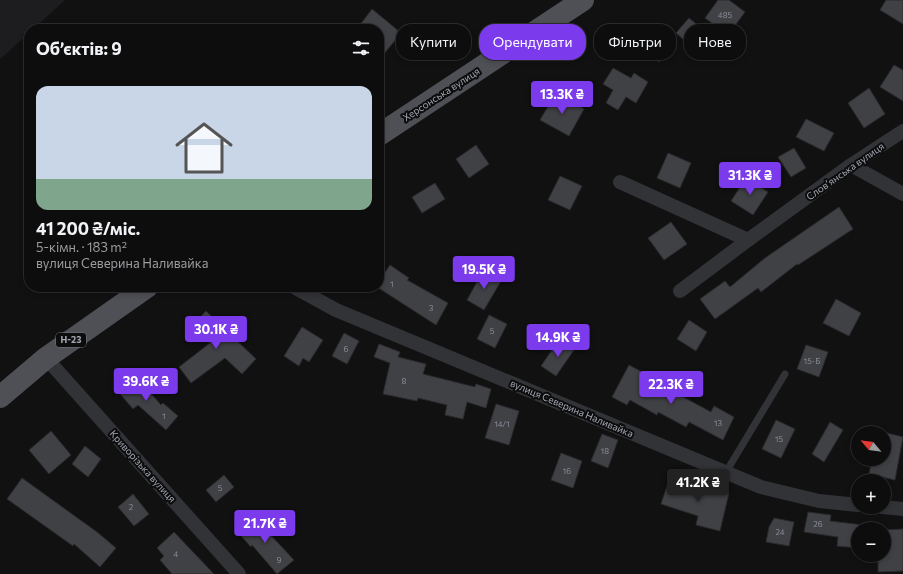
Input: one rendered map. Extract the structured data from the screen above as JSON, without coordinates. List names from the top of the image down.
{
  "streets": {
    "main road": ["Херсонська вулиця", "Н-23"],
    "street": ["Словʼянська вулиця", "вулиця Северина Наливайка", "Криворізька вулиця"]
  },
  "crossings": [
    ["Н-23", "Криворізька вулиця"]
  ],
  "house_numbers": [
    "485",
    "1",
    "3",
    "5",
    "6",
    "15-Б",
    "8",
    "1",
    "13",
    "14/1",
    "15",
    "18",
    "16",
    "5",
    "2",
    "26",
    "24",
    "4",
    "9"
  ],
  "north": "top left",
  "page": {
    "chip": [
      "Купити",
      "Орендувати",
      "Фільтри",
      "Нове"
    ],
    "heading": "Об’єктів: 9",
    "list": [
      {
        "name": "41 200 ₴/міс.",
        "note": "5-кімн. · 183 m² · вулиця Северина Наливайка"
      }
    ],
    "price": [
      "13.3K ₴",
      "31.3K ₴",
      "19.5K ₴",
      "30.1K ₴",
      "14.9K ₴",
      "39.6K ₴",
      "22.3K ₴",
      "41.2K ₴",
      "21.7K ₴"
    ],
    "map_buttons": ["+", "−"]
  }
}
